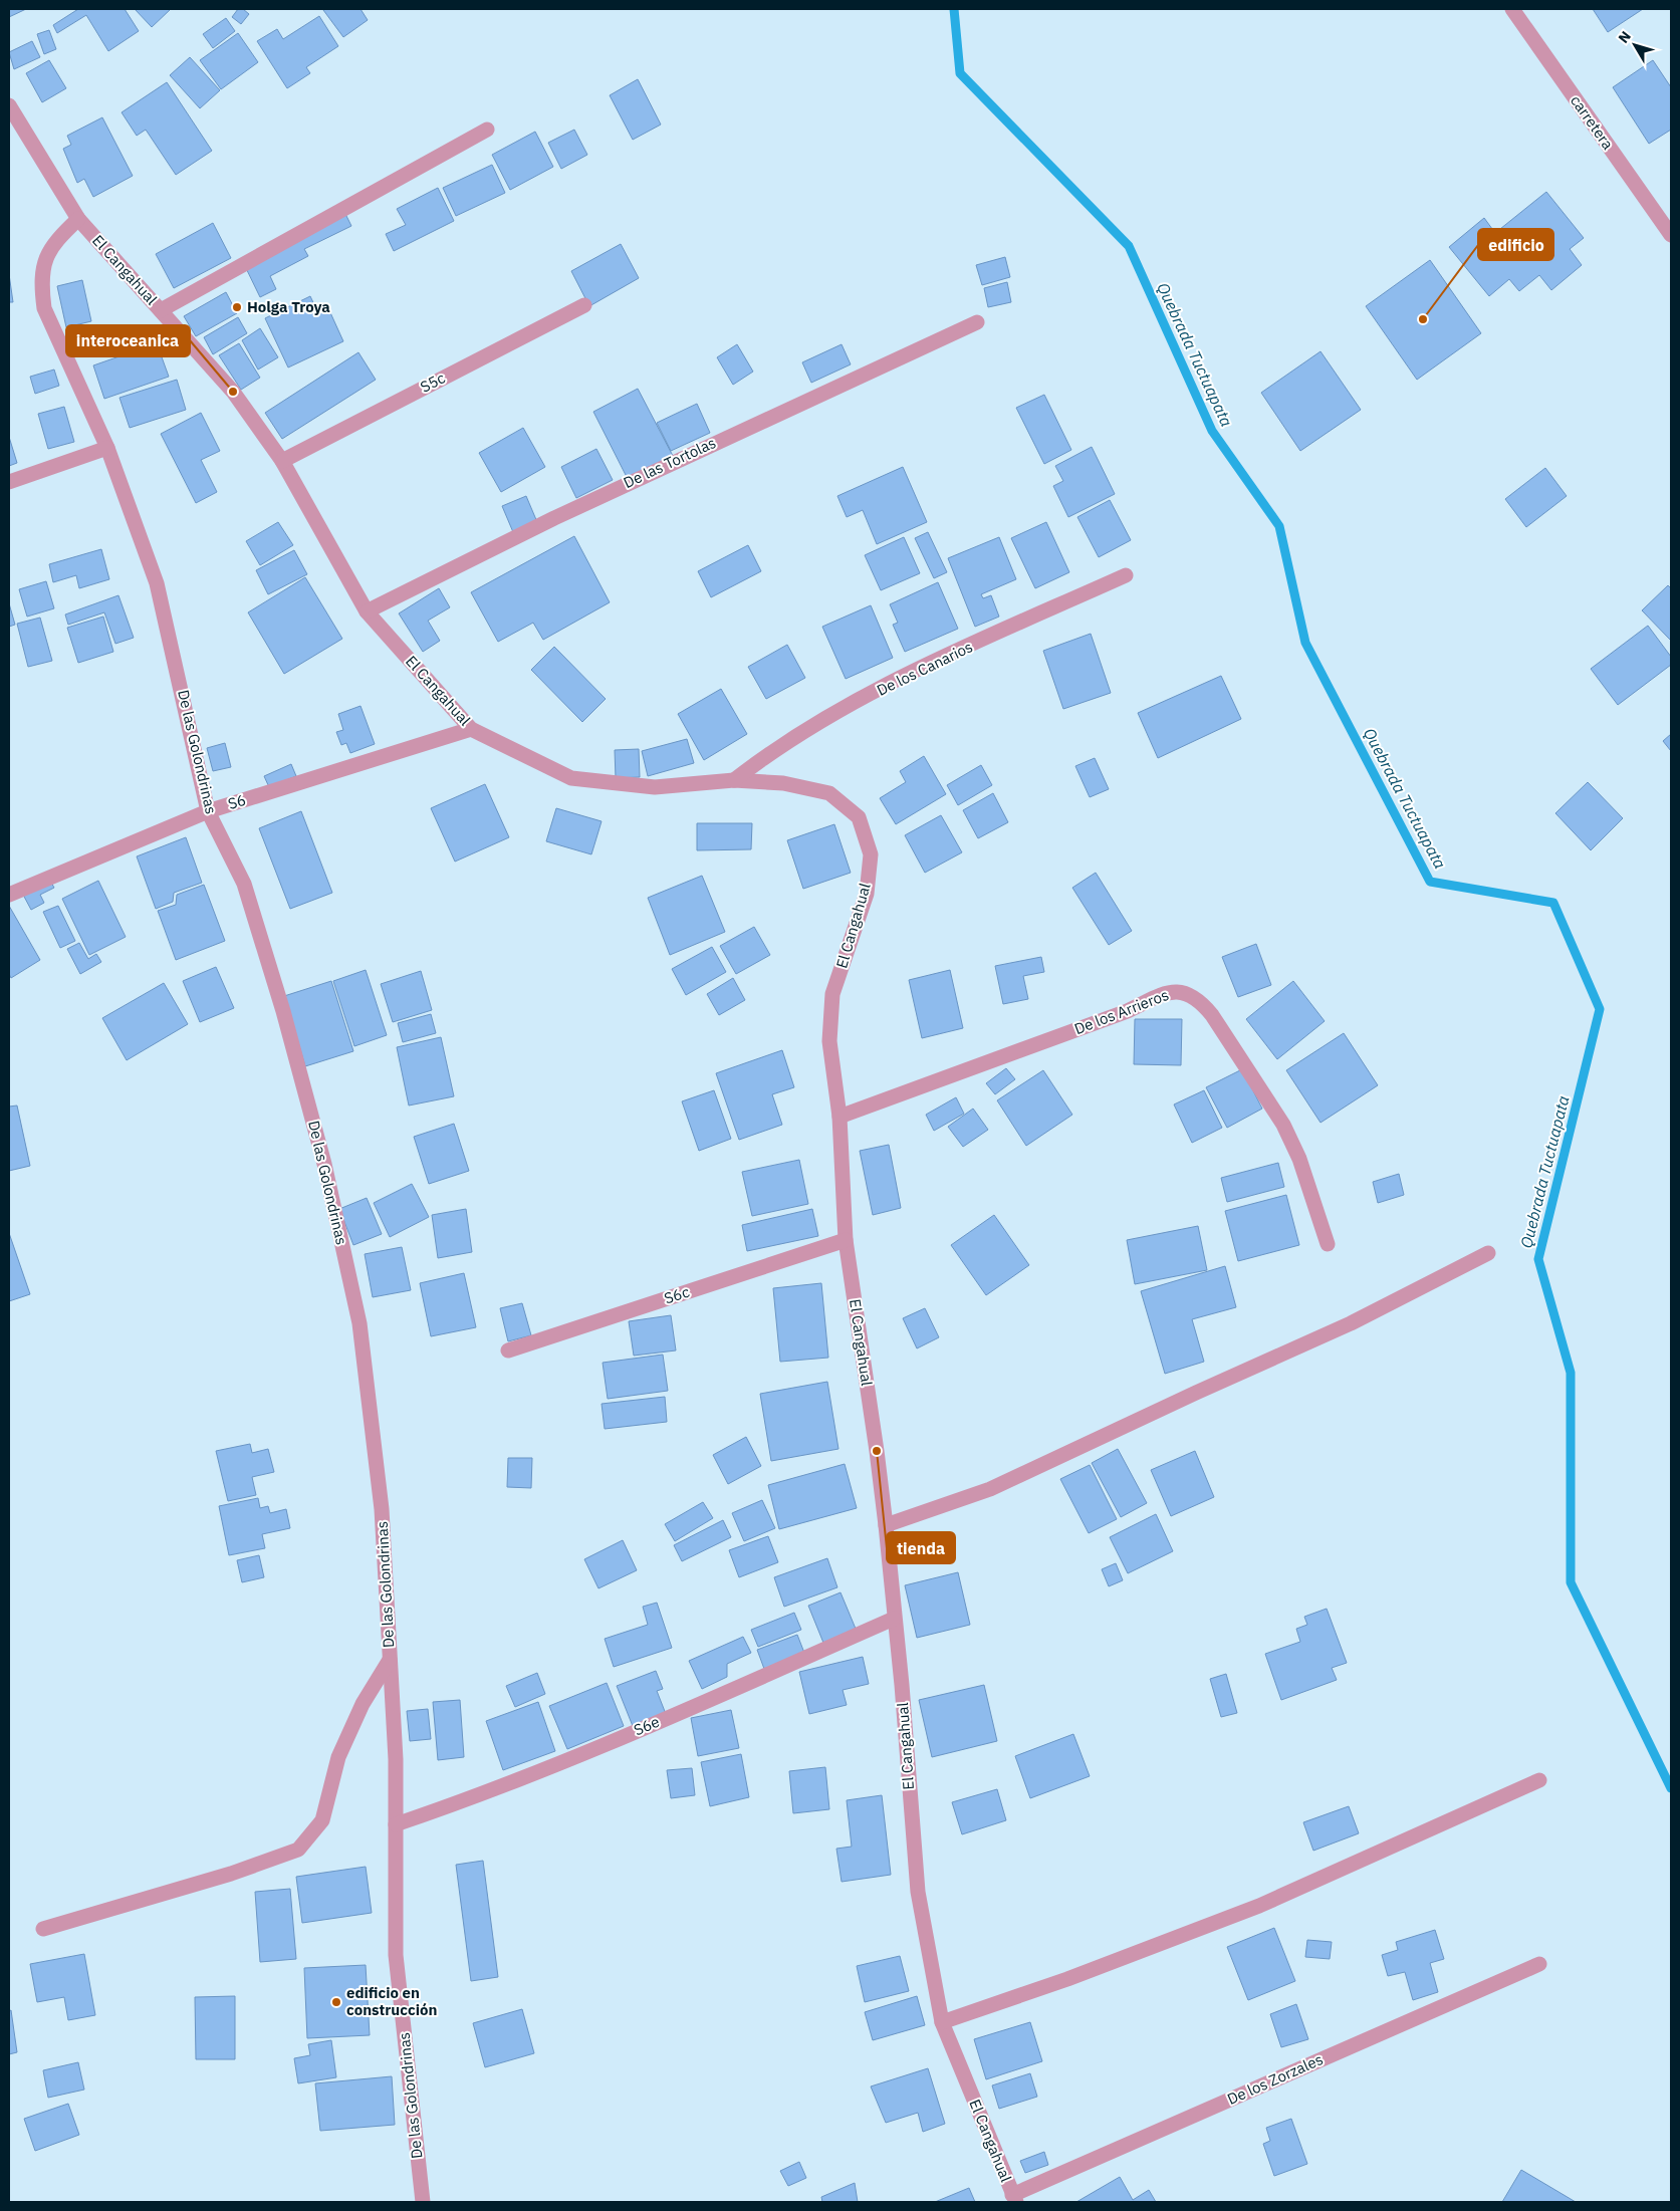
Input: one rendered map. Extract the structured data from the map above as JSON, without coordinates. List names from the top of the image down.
{
  "streets": {
    "street": [
      "carretera",
      "El Cangahual",
      "S5c",
      "De las Tortolas",
      "De los Canarios",
      "De las Golondrinas",
      "S6",
      "De los Arrieros",
      "S6c",
      "S6e",
      "De los Zorzales"
    ]
  },
  "crossings": [
    ["El Cangahual", "S5c"],
    ["El Cangahual", "De las Tortolas"],
    ["El Cangahual", "De los Canarios"],
    ["El Cangahual", "De las Golondrinas"],
    ["El Cangahual", "S6"],
    ["El Cangahual", "De los Arrieros"],
    ["El Cangahual", "S6c"],
    ["El Cangahual", "S6e"],
    ["El Cangahual", "De los Zorzales"],
    ["De las Golondrinas", "S6"],
    ["De las Golondrinas", "S6e"]
  ],
  "water": ["Quebrada Tuctuapata"],
  "places": [
    "Holga Troya",
    "edificio",
    "interoceanica",
    "tienda",
    "edificio en construcción"
  ],
  "north": "top left"
}
